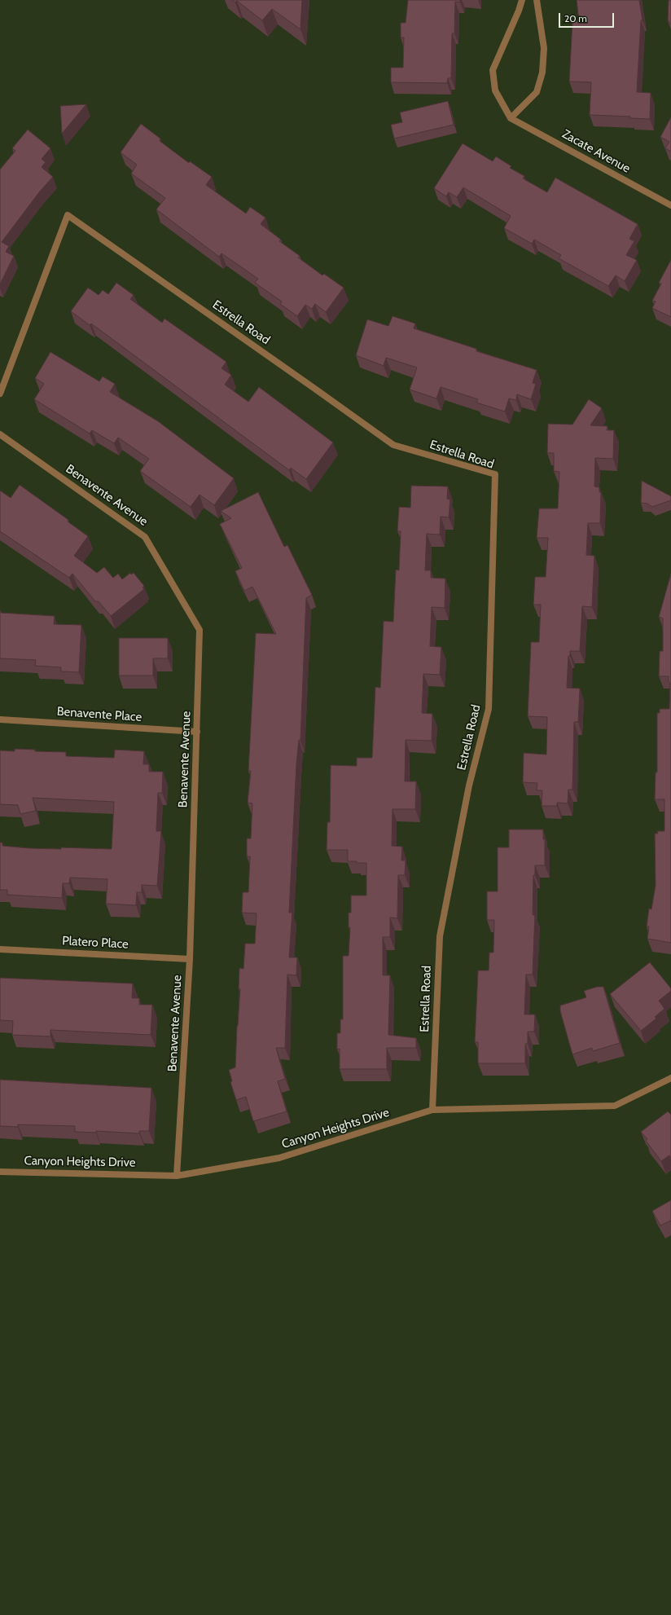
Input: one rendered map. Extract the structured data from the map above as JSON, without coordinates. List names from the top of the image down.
{
  "streets": {
    "street": [
      "Zacate Avenue",
      "Estrella Road",
      "Benavente Avenue",
      "Benavente Place",
      "Platero Place",
      "Canyon Heights Drive"
    ]
  },
  "crossings": [
    ["Estrella Road", "Canyon Heights Drive"],
    ["Benavente Avenue", "Benavente Place"],
    ["Benavente Avenue", "Platero Place"],
    ["Benavente Avenue", "Canyon Heights Drive"]
  ],
  "scale_bar": "20 m"
}
